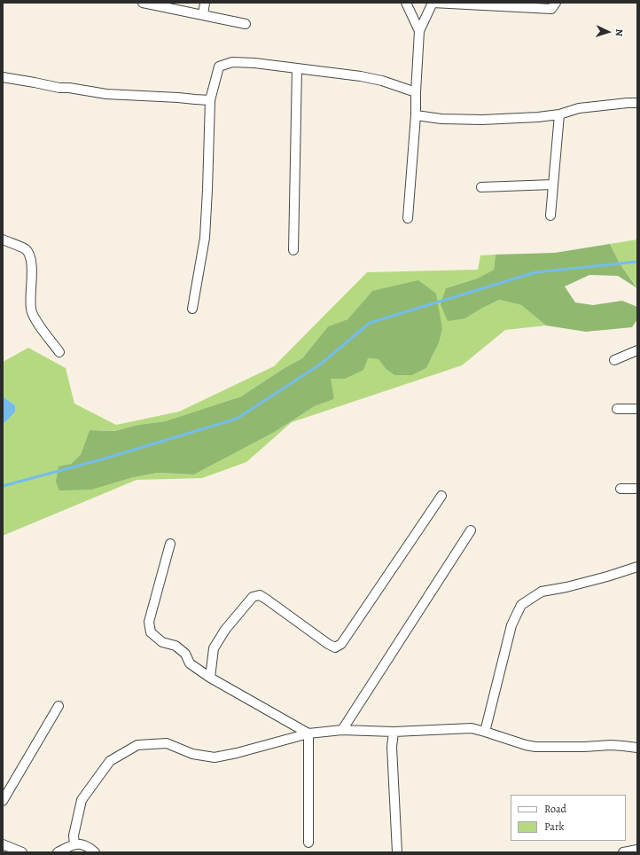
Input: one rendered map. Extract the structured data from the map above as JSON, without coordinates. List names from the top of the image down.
{
  "legend": ["Road", "Park"],
  "north": "right"
}
